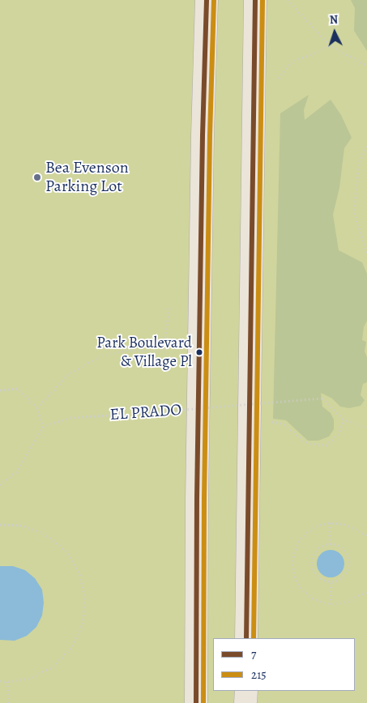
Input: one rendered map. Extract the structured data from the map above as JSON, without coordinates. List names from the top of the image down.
{
  "streets": {
    "path": ["EL PRADO"]
  },
  "places": ["Bea Evenson Parking Lot", "Park Boulevard & Village Pl"],
  "lines": ["transit line 7", "transit line 215"],
  "legend": ["7", "215"],
  "north": "top"
}
